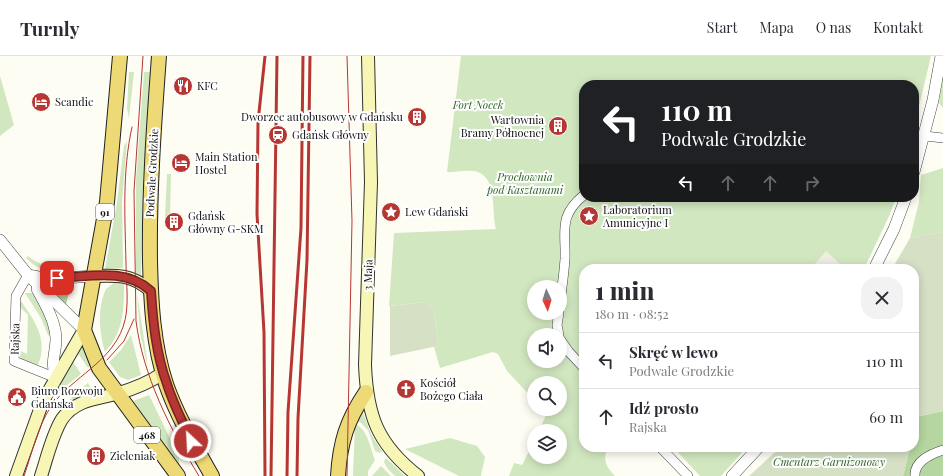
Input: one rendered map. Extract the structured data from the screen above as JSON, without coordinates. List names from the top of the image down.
{
  "streets": {
    "main road": [
      "Podwale Grodzkie",
      "91",
      "3 Maja",
      "468"
    ],
    "street": ["Rajska"]
  },
  "crossings": [
    ["91", "Rajska"],
    ["91", "468"]
  ],
  "parks": ["Fort Nocek", "Prochownia pod Kasztanami", "Cmentarz Garnizonowy"],
  "places": {
    "restaurant": ["KFC"],
    "hotel": ["Scandic", "Main Station Hostel"],
    "building": [
      "Dworzec autobusowy w Gdańsku",
      "Wartownia Bramy Północnej",
      "Gdańsk Główny G-SKM",
      "Zieleniak"
    ],
    "station": ["Gdańsk Główny"],
    "place": ["Lew Gdański", "Laboratorium Amunicyjne I"],
    "church": ["Kościół Bożego Ciała"],
    "public building": ["Biuro Rozwoju Gdańska"]
  },
  "north": "bottom",
  "page": {
    "header": "Turnly",
    "nav": [
      "Start",
      "Mapa",
      "O nas",
      "Kontakt"
    ],
    "turn": ["110 m", "Podwale Grodzkie"],
    "heading": ["1 min", "180 m · 08:52"],
    "list": [
      {
        "name": "Skręć w lewo",
        "note": "Podwale Grodzkie",
        "value": "110 m"
      },
      {
        "name": "Idź prosto",
        "note": "Rajska",
        "value": "60 m"
      }
    ]
  }
}
